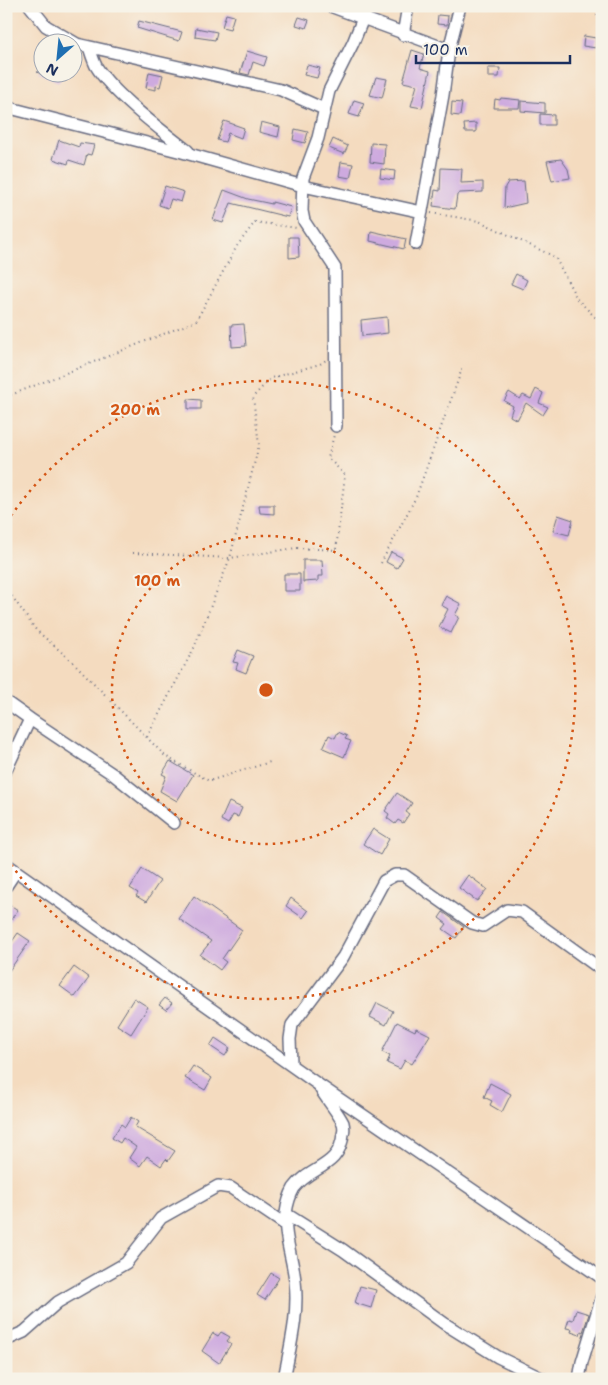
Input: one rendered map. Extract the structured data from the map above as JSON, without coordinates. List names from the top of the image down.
{
  "scale_bar": "100 m",
  "north": "bottom left",
  "rings": ["200 m", "100 m"]
}
